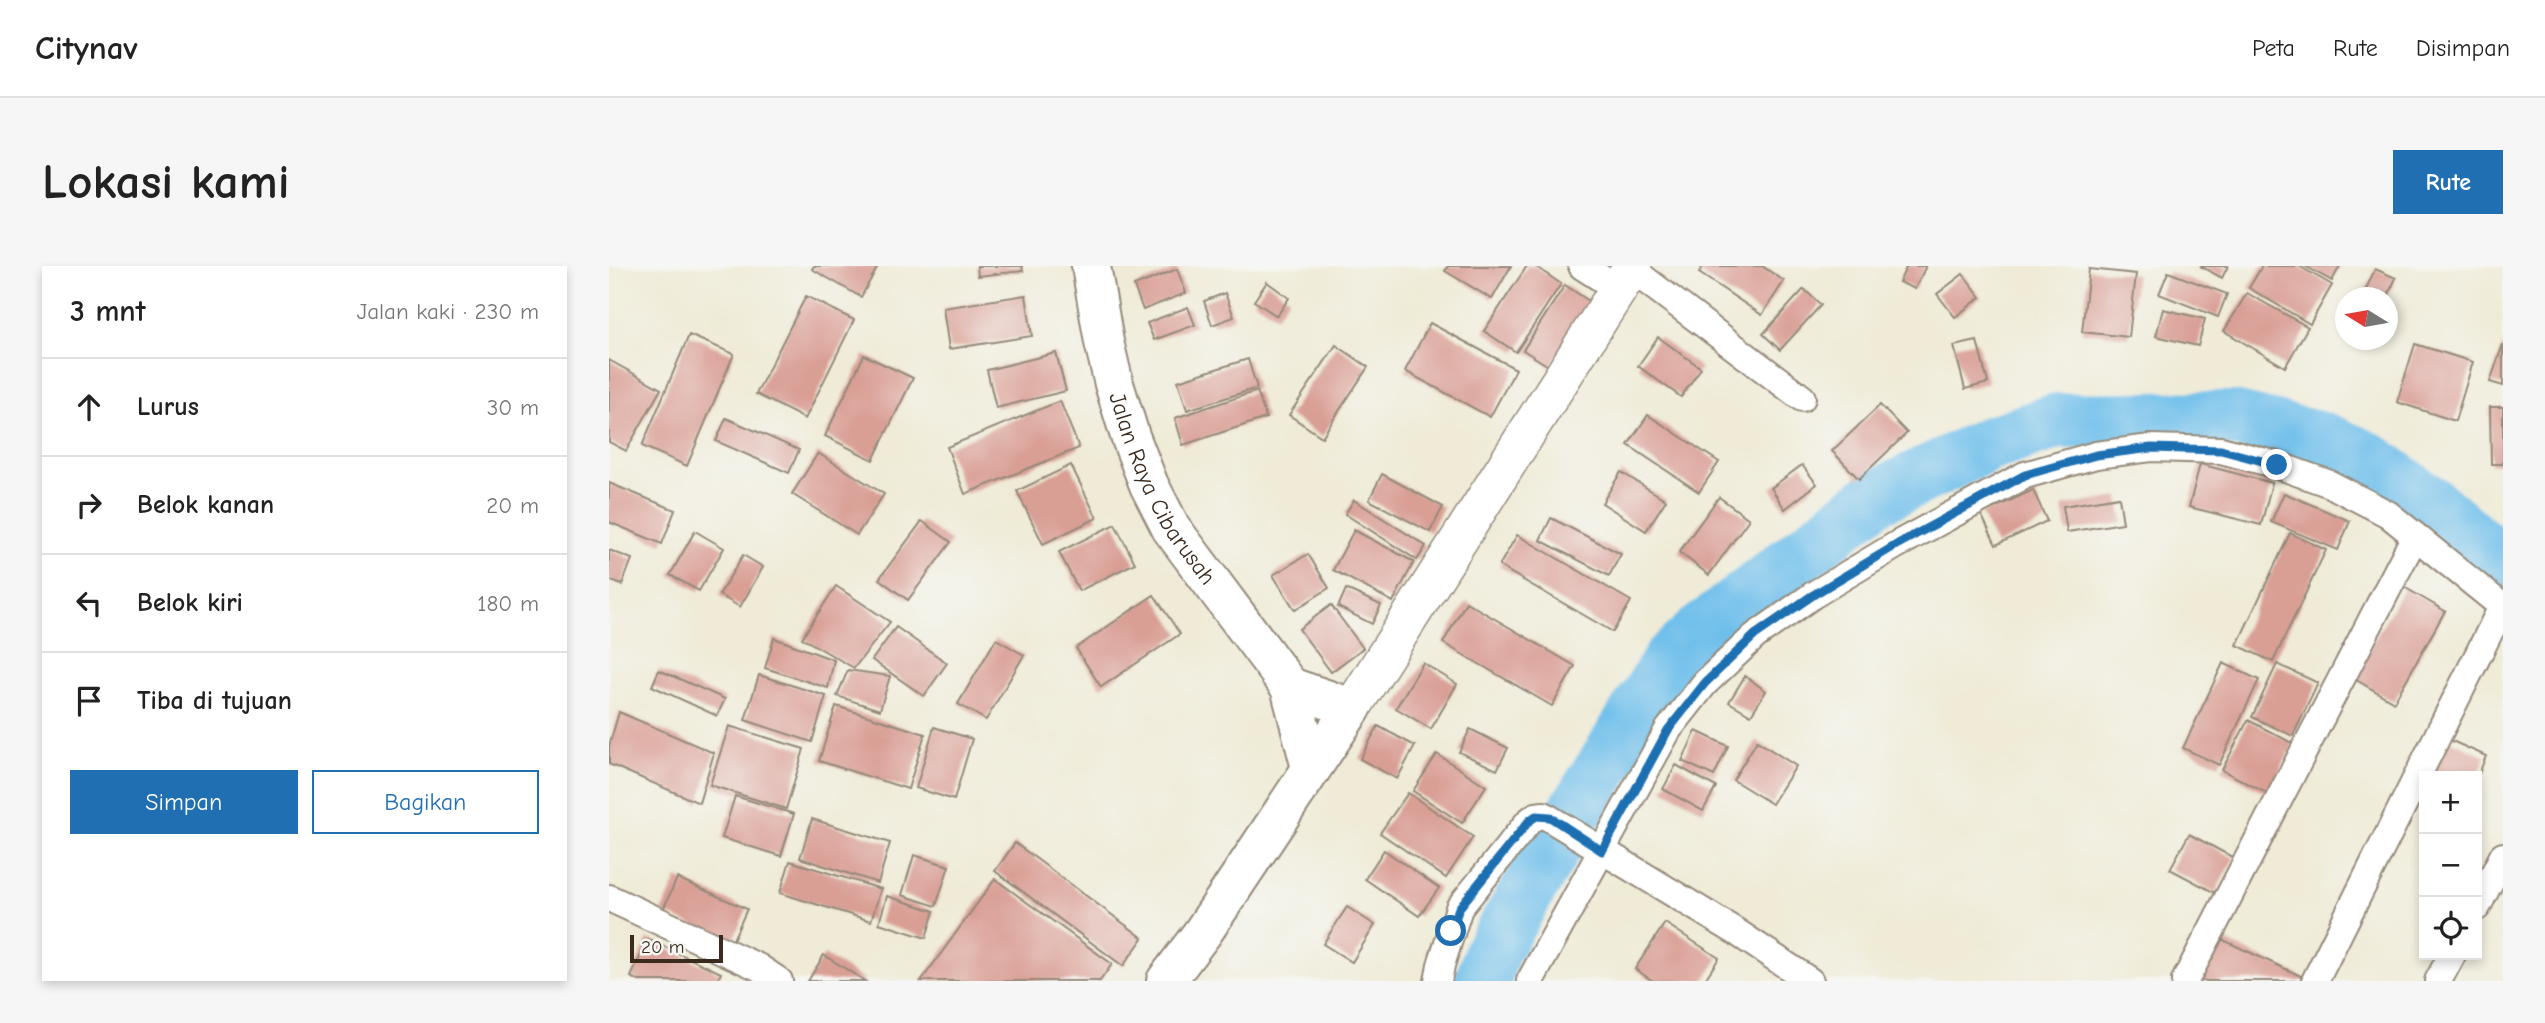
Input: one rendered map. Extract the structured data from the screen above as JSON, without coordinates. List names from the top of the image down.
{
  "streets": {
    "main road": ["Jalan Raya Cibarusah"]
  },
  "scale_bar": "20 m",
  "north": "left",
  "page": {
    "header": "Citynav",
    "nav": ["Peta", "Rute", "Disimpan"],
    "buttons": [
      "Rute",
      ["Simpan", "Bagikan"]
    ],
    "title": "Lokasi kami",
    "heading": ["3 mnt", "Jalan kaki · 230 m"],
    "list": [
      ["Lurus", "30 m"],
      ["Belok kanan", "20 m"],
      ["Belok kiri", "180 m"],
      "Tiba di tujuan"
    ],
    "map_buttons": ["+", "−"],
    "scale": "20 m"
  }
}
